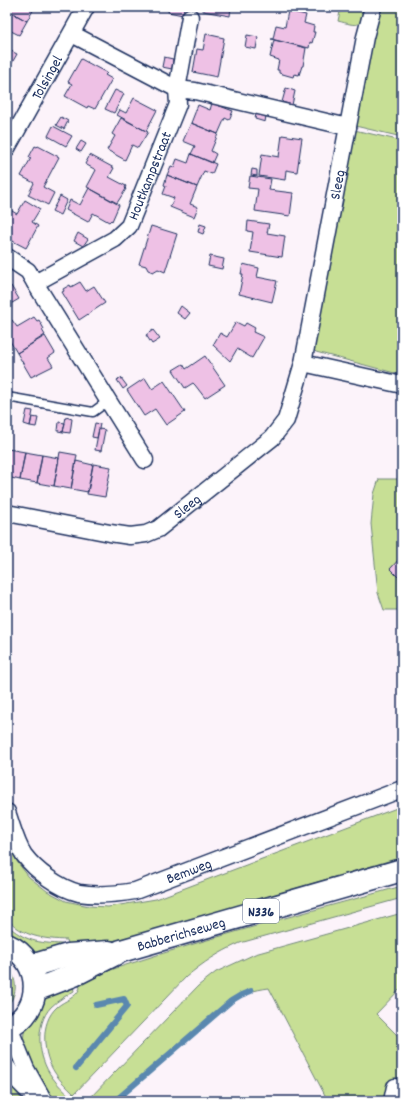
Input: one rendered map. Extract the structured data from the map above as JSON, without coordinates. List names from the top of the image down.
{
  "streets": {
    "main road": ["N336", "Babberichseweg"],
    "street": [
      "Tolsingel",
      "Houtkampstraat",
      "Sleeg",
      "Bemweg"
    ]
  }
}
